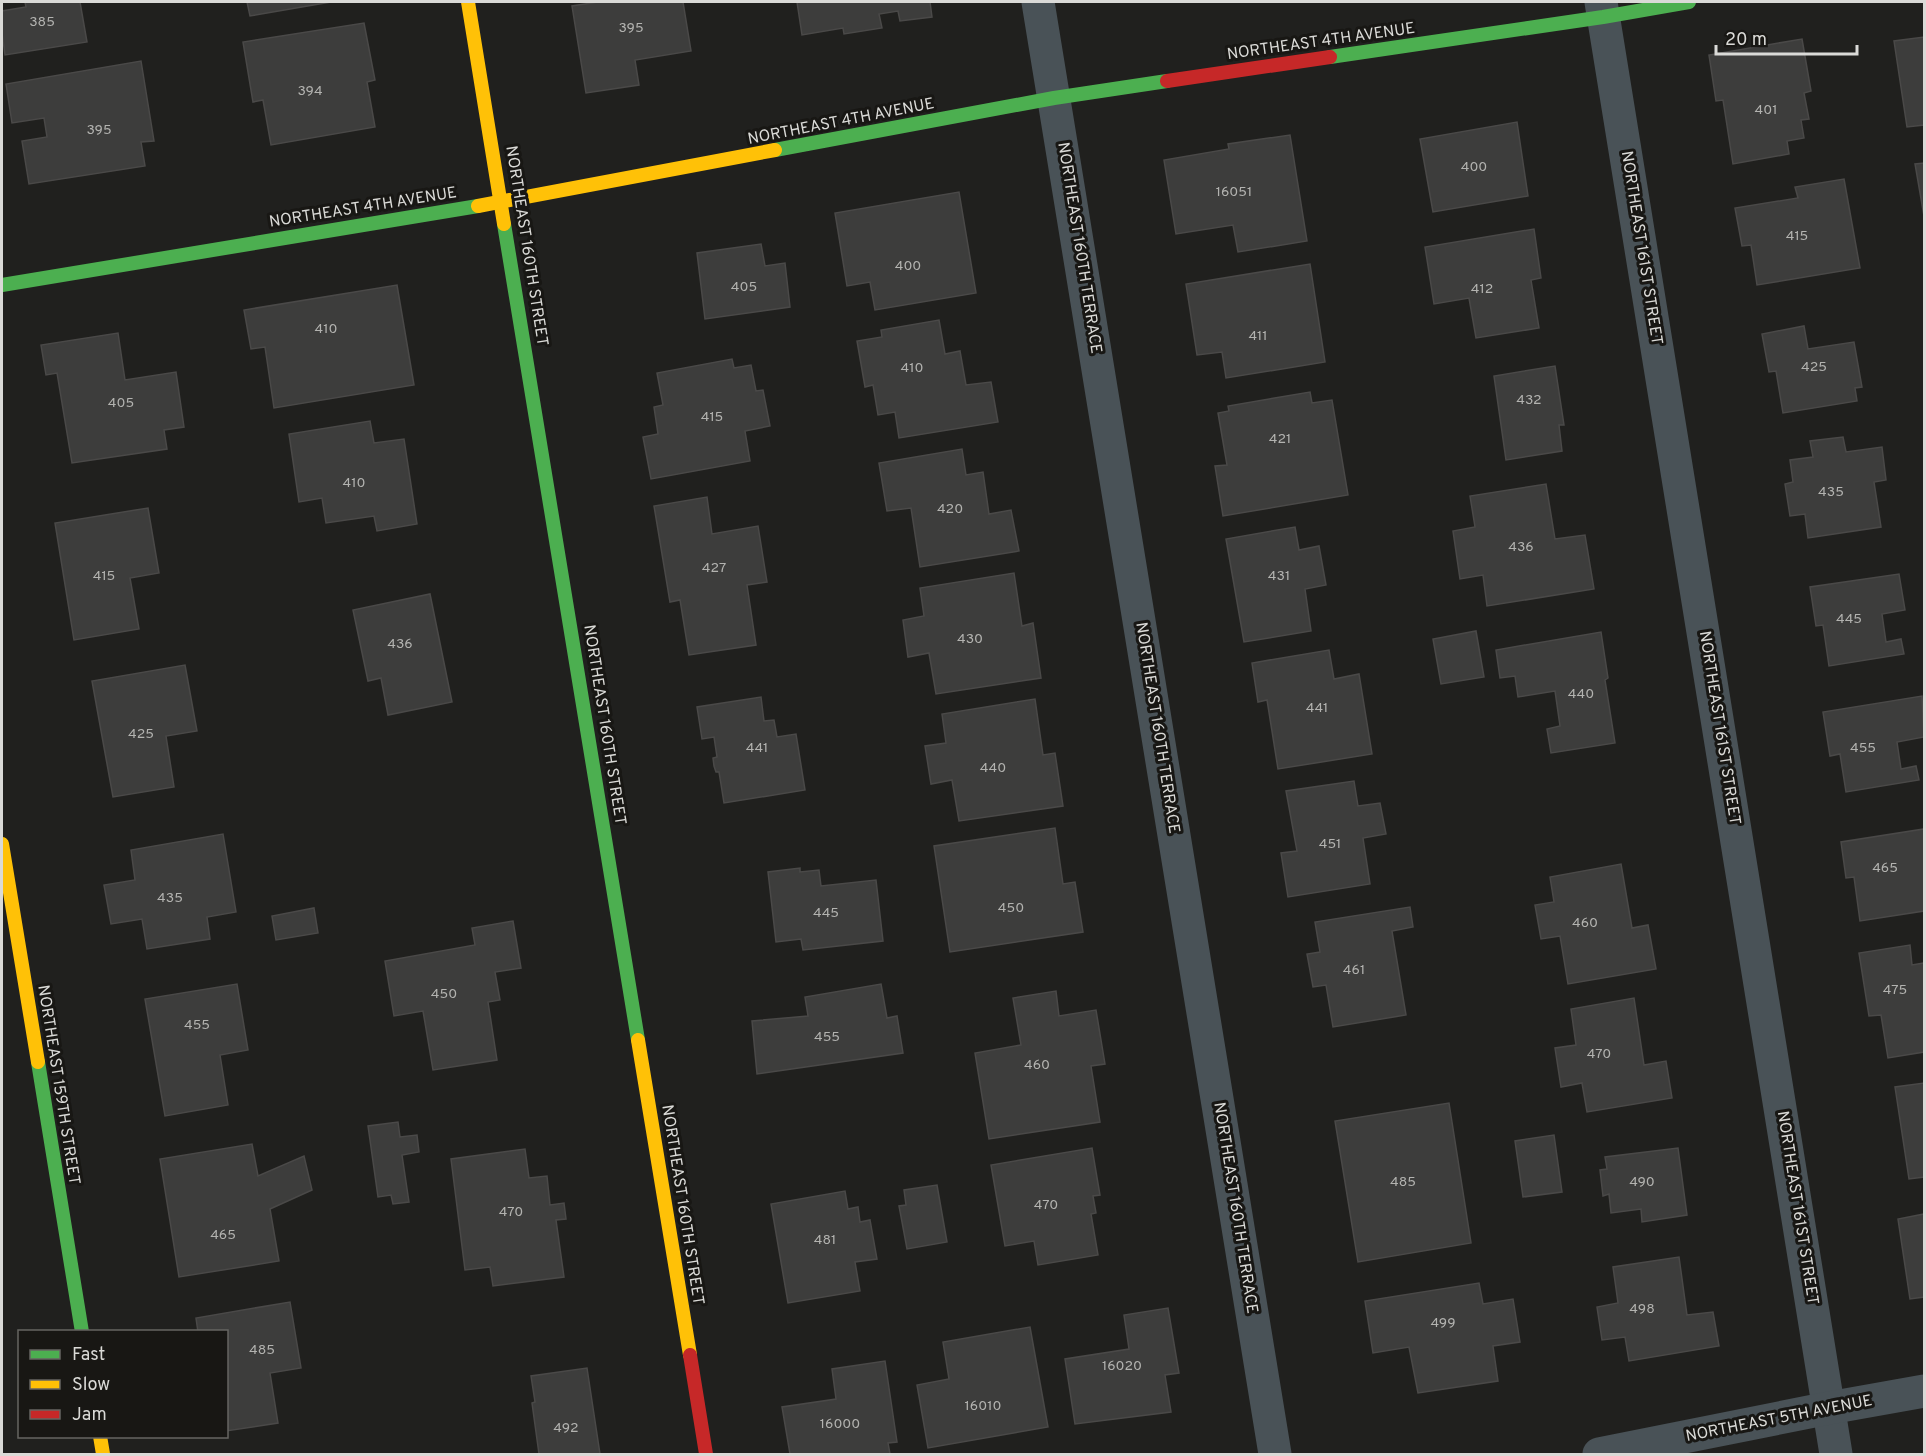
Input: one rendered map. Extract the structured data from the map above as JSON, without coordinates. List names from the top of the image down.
{
  "streets": {
    "street": [
      "NORTHEAST 4TH AVENUE",
      "NORTHEAST 160TH STREET",
      "NORTHEAST 160TH TERRACE",
      "NORTHEAST 161ST STREET",
      "NORTHEAST 159TH STREET",
      "NORTHEAST 5TH AVENUE"
    ]
  },
  "crossings": [
    ["NORTHEAST 4TH AVENUE", "NORTHEAST 160TH STREET"],
    ["NORTHEAST 4TH AVENUE", "NORTHEAST 160TH TERRACE"],
    ["NORTHEAST 4TH AVENUE", "NORTHEAST 161ST STREET"],
    ["NORTHEAST 161ST STREET", "NORTHEAST 5TH AVENUE"]
  ],
  "house_numbers": [
    "385",
    "395",
    "394",
    "401",
    "395",
    "400",
    "16051",
    "415",
    "400",
    "405",
    "412",
    "410",
    "411",
    "425",
    "410",
    "432",
    "405",
    "415",
    "421",
    "410",
    "435",
    "420",
    "436",
    "427",
    "415",
    "431",
    "445",
    "430",
    "436",
    "440",
    "441",
    "425",
    "441",
    "455",
    "440",
    "451",
    "465",
    "435",
    "450",
    "445",
    "460",
    "461",
    "475",
    "450",
    "455",
    "455",
    "470",
    "460",
    "485",
    "490",
    "470",
    "470",
    "465",
    "481",
    "498",
    "499",
    "485",
    "16020",
    "16010",
    "16000",
    "492"
  ],
  "legend": ["Fast", "Slow", "Jam"],
  "scale_bar": "20 m"
}
